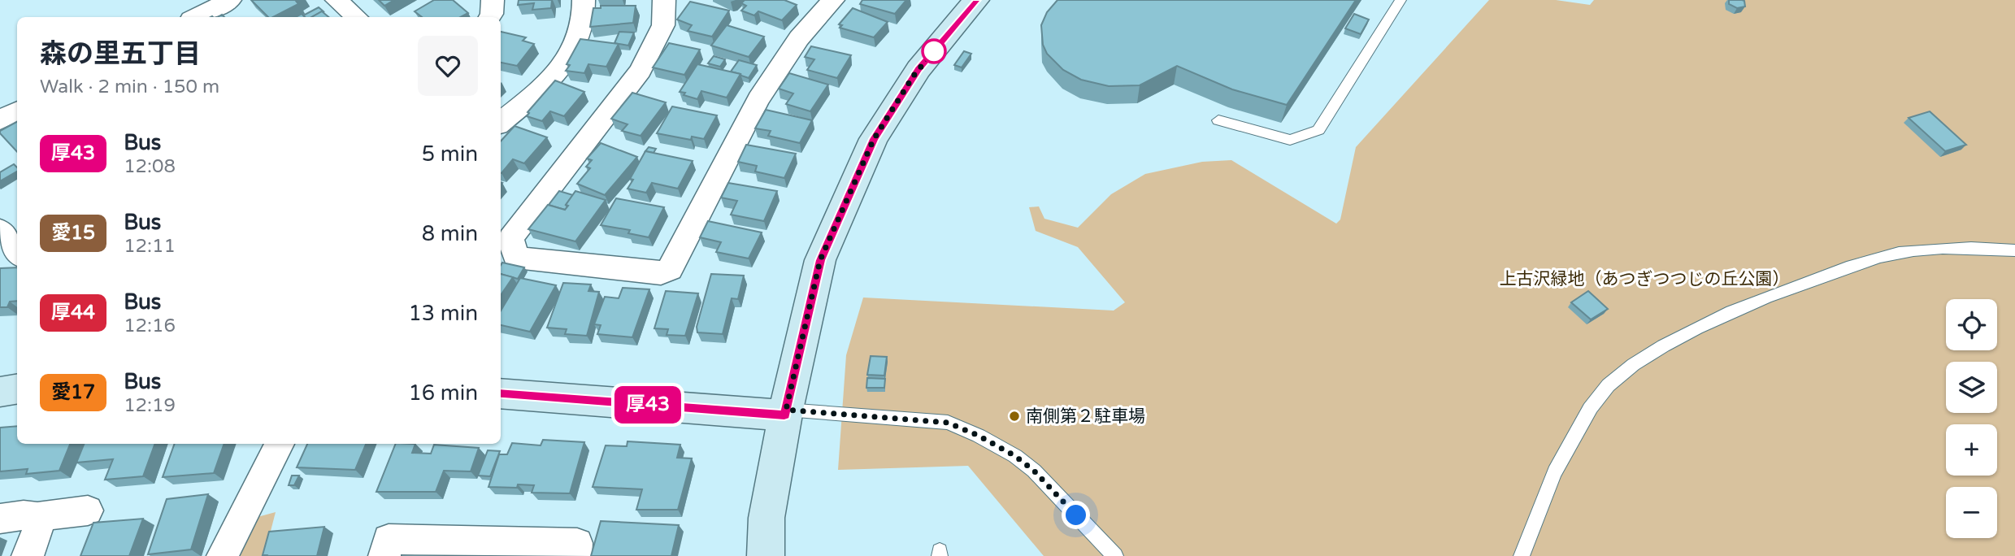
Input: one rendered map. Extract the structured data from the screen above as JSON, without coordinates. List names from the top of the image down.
{
  "parks": ["上古沢緑地（あつぎつつじの丘公園）"],
  "places": ["南側第２駐車場"],
  "lines": ["bus line 厚43"],
  "page": {
    "on_map": "厚43",
    "heading": ["森の里五丁目", "Walk · 2 min · 150 m"],
    "list": [
      {
        "mark": "厚43",
        "name": "Bus",
        "note": "12:08",
        "value": "5 min"
      },
      {
        "mark": "愛15",
        "name": "Bus",
        "note": "12:11",
        "value": "8 min"
      },
      {
        "mark": "厚44",
        "name": "Bus",
        "note": "12:16",
        "value": "13 min"
      },
      {
        "mark": "愛17",
        "name": "Bus",
        "note": "12:19",
        "value": "16 min"
      }
    ],
    "map_buttons": ["+", "−"]
  }
}
